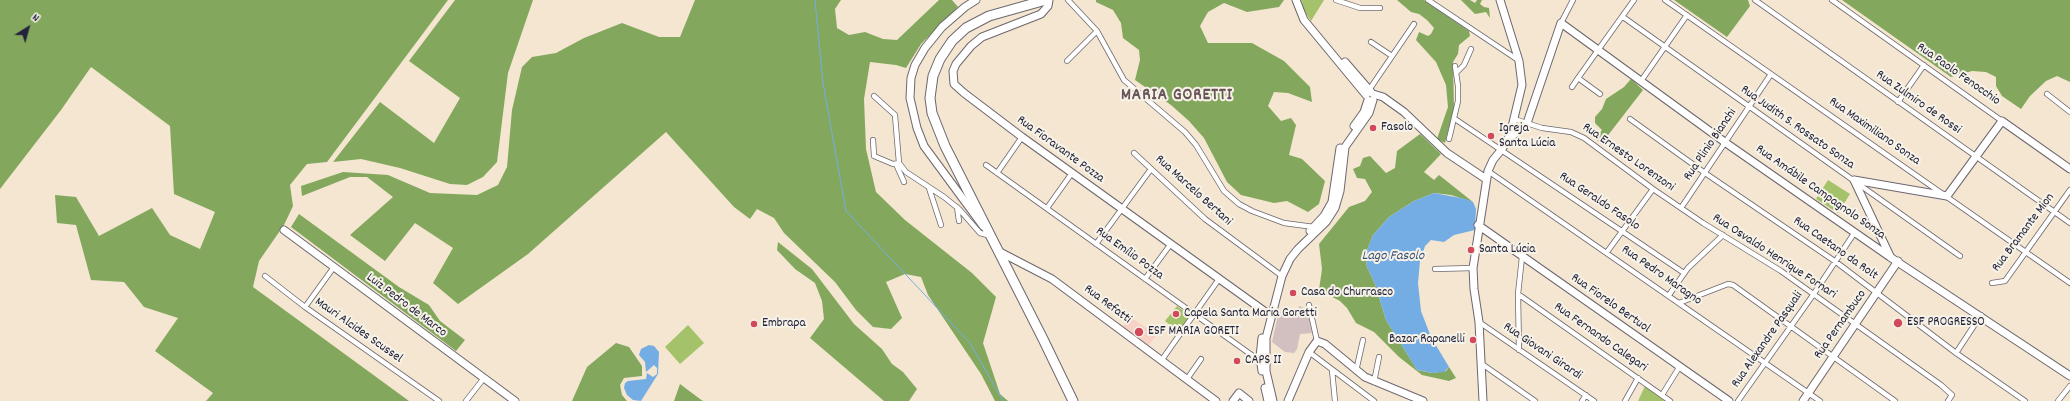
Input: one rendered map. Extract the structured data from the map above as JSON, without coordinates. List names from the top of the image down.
{
  "streets": {
    "street": [
      "Rua Paolo Fenocchio",
      "Rua Zulmiro de Rossi",
      "Rua Judith S. Rossato Sonza",
      "Rua Maximiliano Sonza",
      "Rua Plinio Bianchi",
      "Rua Fioravante Pozza",
      "Rua Ernesto Lorenzoni",
      "Rua Marcelo Bertani",
      "Rua Amábile Campagnolo Sonza",
      "Rua Geraldo Fasolo",
      "Rua Bramante Mion",
      "Rua Caetano da Rolt",
      "Rua Emílio Pozza",
      "Rua Osvaldo Henrique Fornari",
      "Rua Pedro Maragno",
      "Rua Fiorelo Bertuol",
      "Rua Refatti",
      "Luiz Pedro de Marco",
      "Rua Pernambuco",
      "Mauri Alcides Scussel",
      "Rua Fernando Calegari",
      "Rua Alexandre Pasquali",
      "Rua Giovani Girardi"
    ]
  },
  "crossings": [
    ["Rua Zulmiro de Rossi", "Rua Bramante Mion"],
    ["Rua Judith S. Rossato Sonza", "Rua Plinio Bianchi"],
    ["Rua Maximiliano Sonza", "Rua Plinio Bianchi"],
    ["Rua Maximiliano Sonza", "Rua Bramante Mion"],
    ["Rua Plinio Bianchi", "Rua Ernesto Lorenzoni"],
    ["Rua Plinio Bianchi", "Rua Amábile Campagnolo Sonza"],
    ["Rua Plinio Bianchi", "Rua Caetano da Rolt"],
    ["Rua Plinio Bianchi", "Rua Osvaldo Henrique Fornari"],
    ["Rua Ernesto Lorenzoni", "Rua Osvaldo Henrique Fornari"],
    ["Rua Amábile Campagnolo Sonza", "Rua Pernambuco"],
    ["Rua Amábile Campagnolo Sonza", "Rua Alexandre Pasquali"],
    ["Rua Caetano da Rolt", "Rua Pernambuco"],
    ["Rua Caetano da Rolt", "Rua Alexandre Pasquali"],
    ["Rua Osvaldo Henrique Fornari", "Rua Pernambuco"],
    ["Rua Osvaldo Henrique Fornari", "Rua Alexandre Pasquali"],
    ["Rua Pedro Maragno", "Rua Pernambuco"],
    ["Rua Pedro Maragno", "Rua Alexandre Pasquali"]
  ],
  "districts": ["MARIA GORETTI"],
  "water": ["Lago Fasolo"],
  "places": [
    "Fasolo",
    "Igreja Santa Lúcia",
    "Santa Lúcia",
    "Casa do Churrasco",
    "Capela Santa Maria Goretti",
    "ESF PROGRESSO",
    "Embrapa",
    "ESF MARIA GORETI",
    "Bazar Rapanelli",
    "CAPS II"
  ],
  "north": "top right"
}
